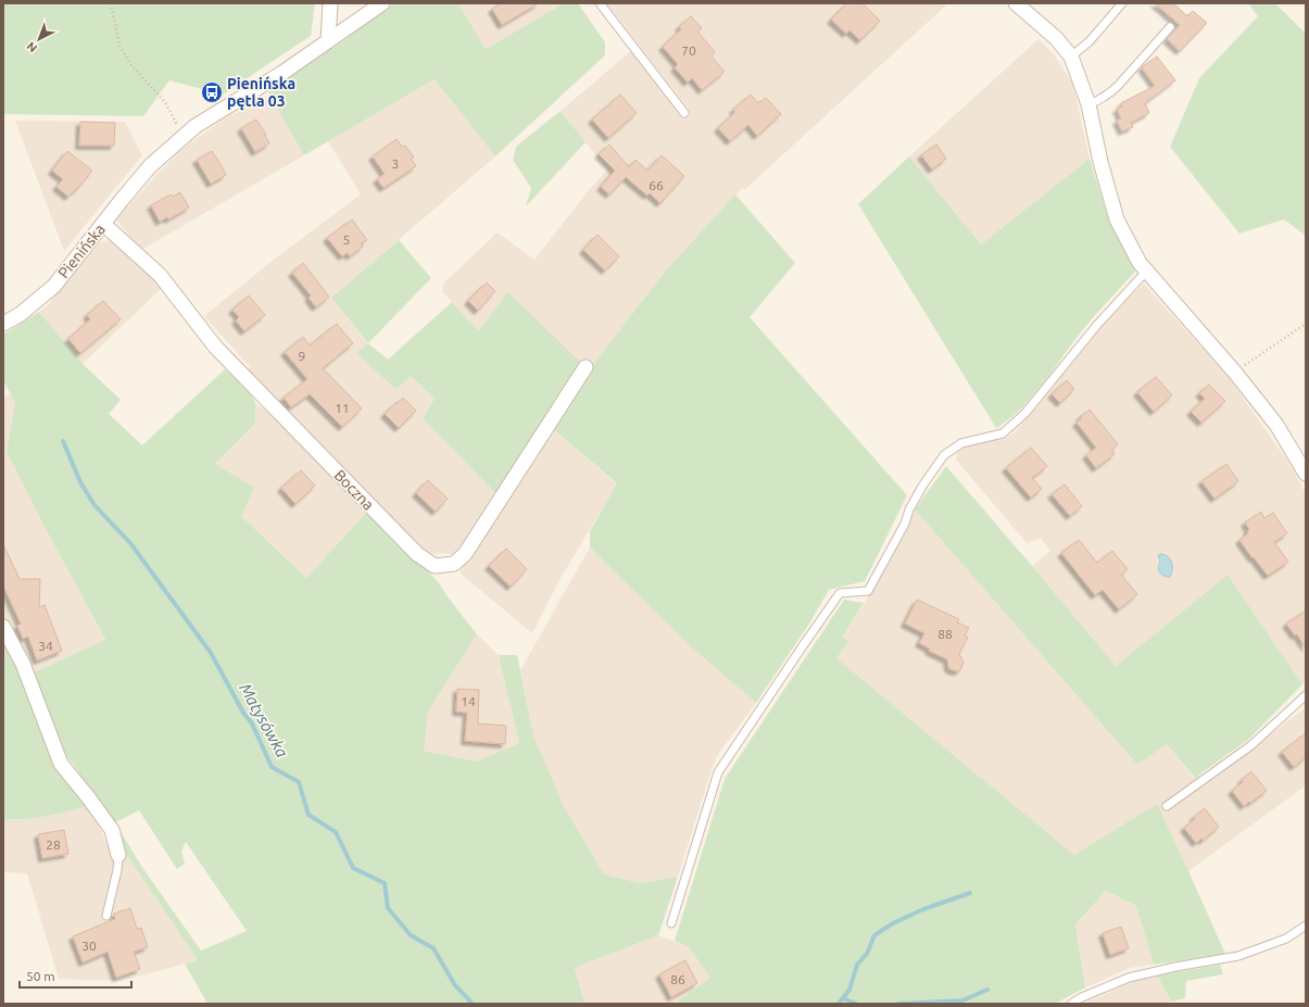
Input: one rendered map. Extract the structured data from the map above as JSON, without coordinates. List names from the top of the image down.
{
  "streets": {
    "street": ["Pienińska", "Boczna"]
  },
  "crossings": [
    ["Pienińska", "Boczna"]
  ],
  "water": ["Matysówka"],
  "places": {
    "bus stop": ["Pienińska pętla 03"]
  },
  "house_numbers": [
    "70",
    "3",
    "66",
    "5",
    "9",
    "11",
    "88",
    "34",
    "14",
    "28",
    "30",
    "86"
  ],
  "scale_bar": "50 m",
  "north": "bottom left"
}
